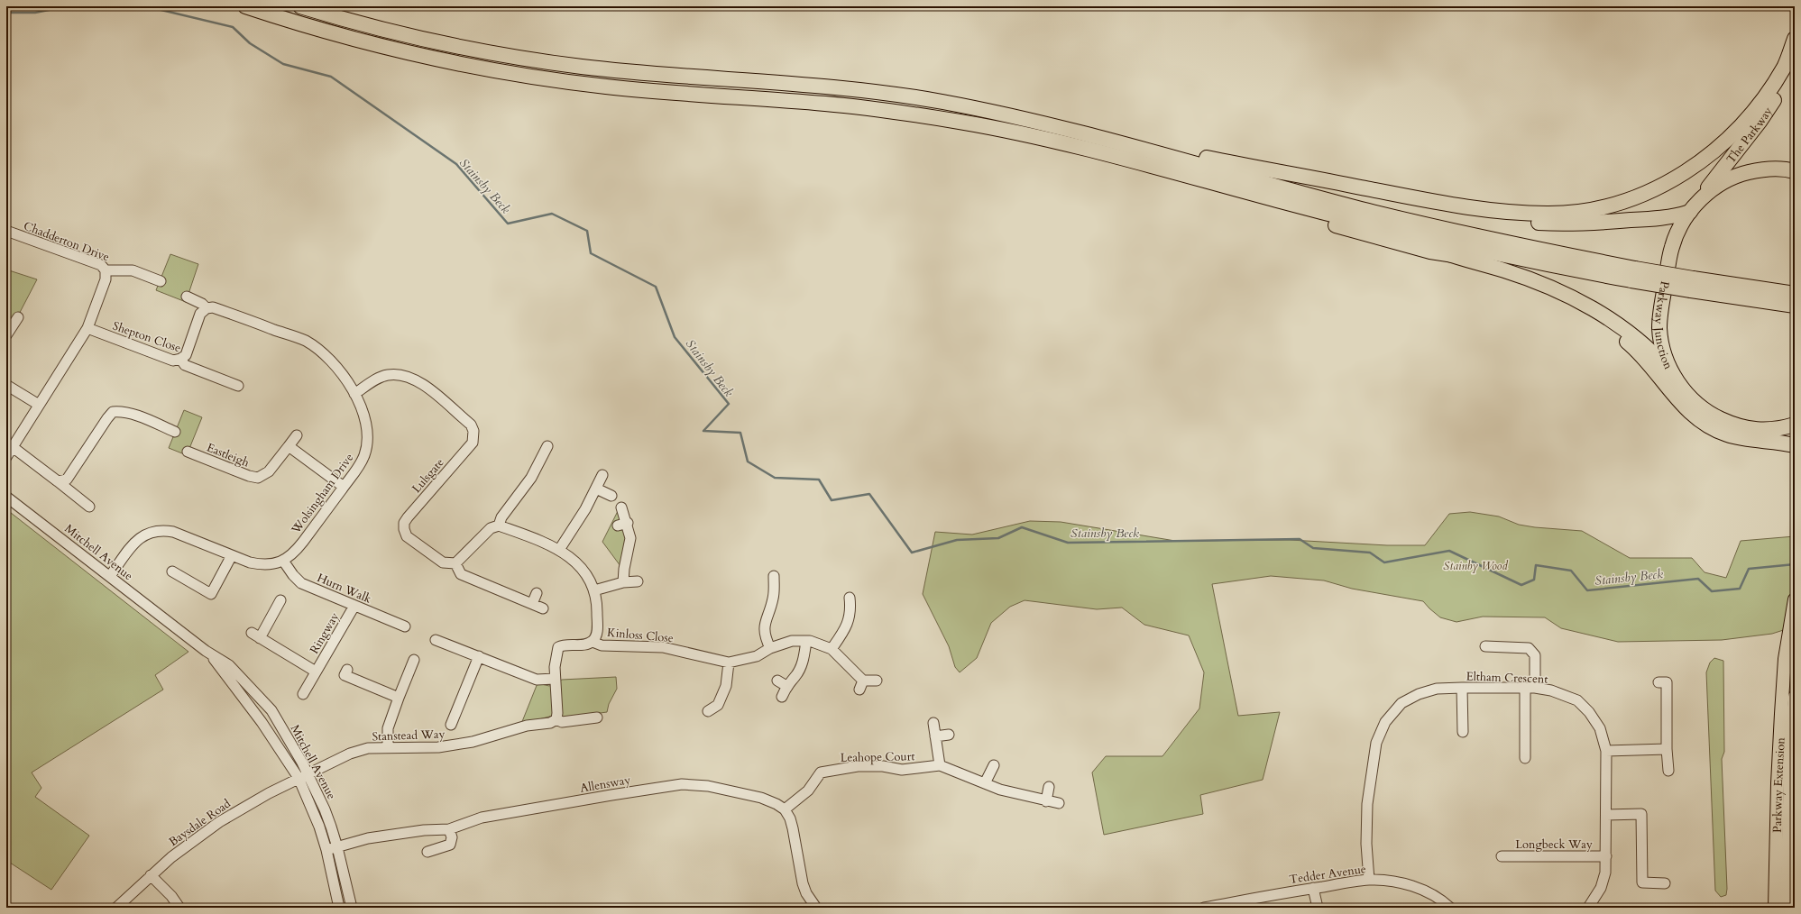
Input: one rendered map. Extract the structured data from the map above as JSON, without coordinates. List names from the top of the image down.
{
  "streets": {
    "highway": ["The Parkway", "Parkway Junction"],
    "main road": ["Parkway Extension"],
    "street": [
      "Chadderton Drive",
      "Shepton Close",
      "Eastleigh",
      "Lulsgate",
      "Wolsingham Drive",
      "Mitchell Avenue",
      "Hurn Walk",
      "Ringway",
      "Kinloss Close",
      "Eltham Crescent",
      "Stanstead Way",
      "Leahope Court",
      "Allensway",
      "Baysdale Road",
      "Longbeck Way",
      "Tedder Avenue"
    ]
  },
  "crossings": [
    ["The Parkway", "Parkway Junction"],
    ["Lulsgate", "Wolsingham Drive"],
    ["Wolsingham Drive", "Mitchell Avenue"],
    ["Wolsingham Drive", "Hurn Walk"],
    ["Mitchell Avenue", "Stanstead Way"],
    ["Mitchell Avenue", "Allensway"],
    ["Mitchell Avenue", "Baysdale Road"],
    ["Hurn Walk", "Ringway"],
    ["Eltham Crescent", "Longbeck Way"],
    ["Eltham Crescent", "Tedder Avenue"],
    ["Stanstead Way", "Baysdale Road"],
    ["Leahope Court", "Allensway"]
  ],
  "water": ["Stainsby Beck"],
  "parks": ["Stainby Wood"]
}
